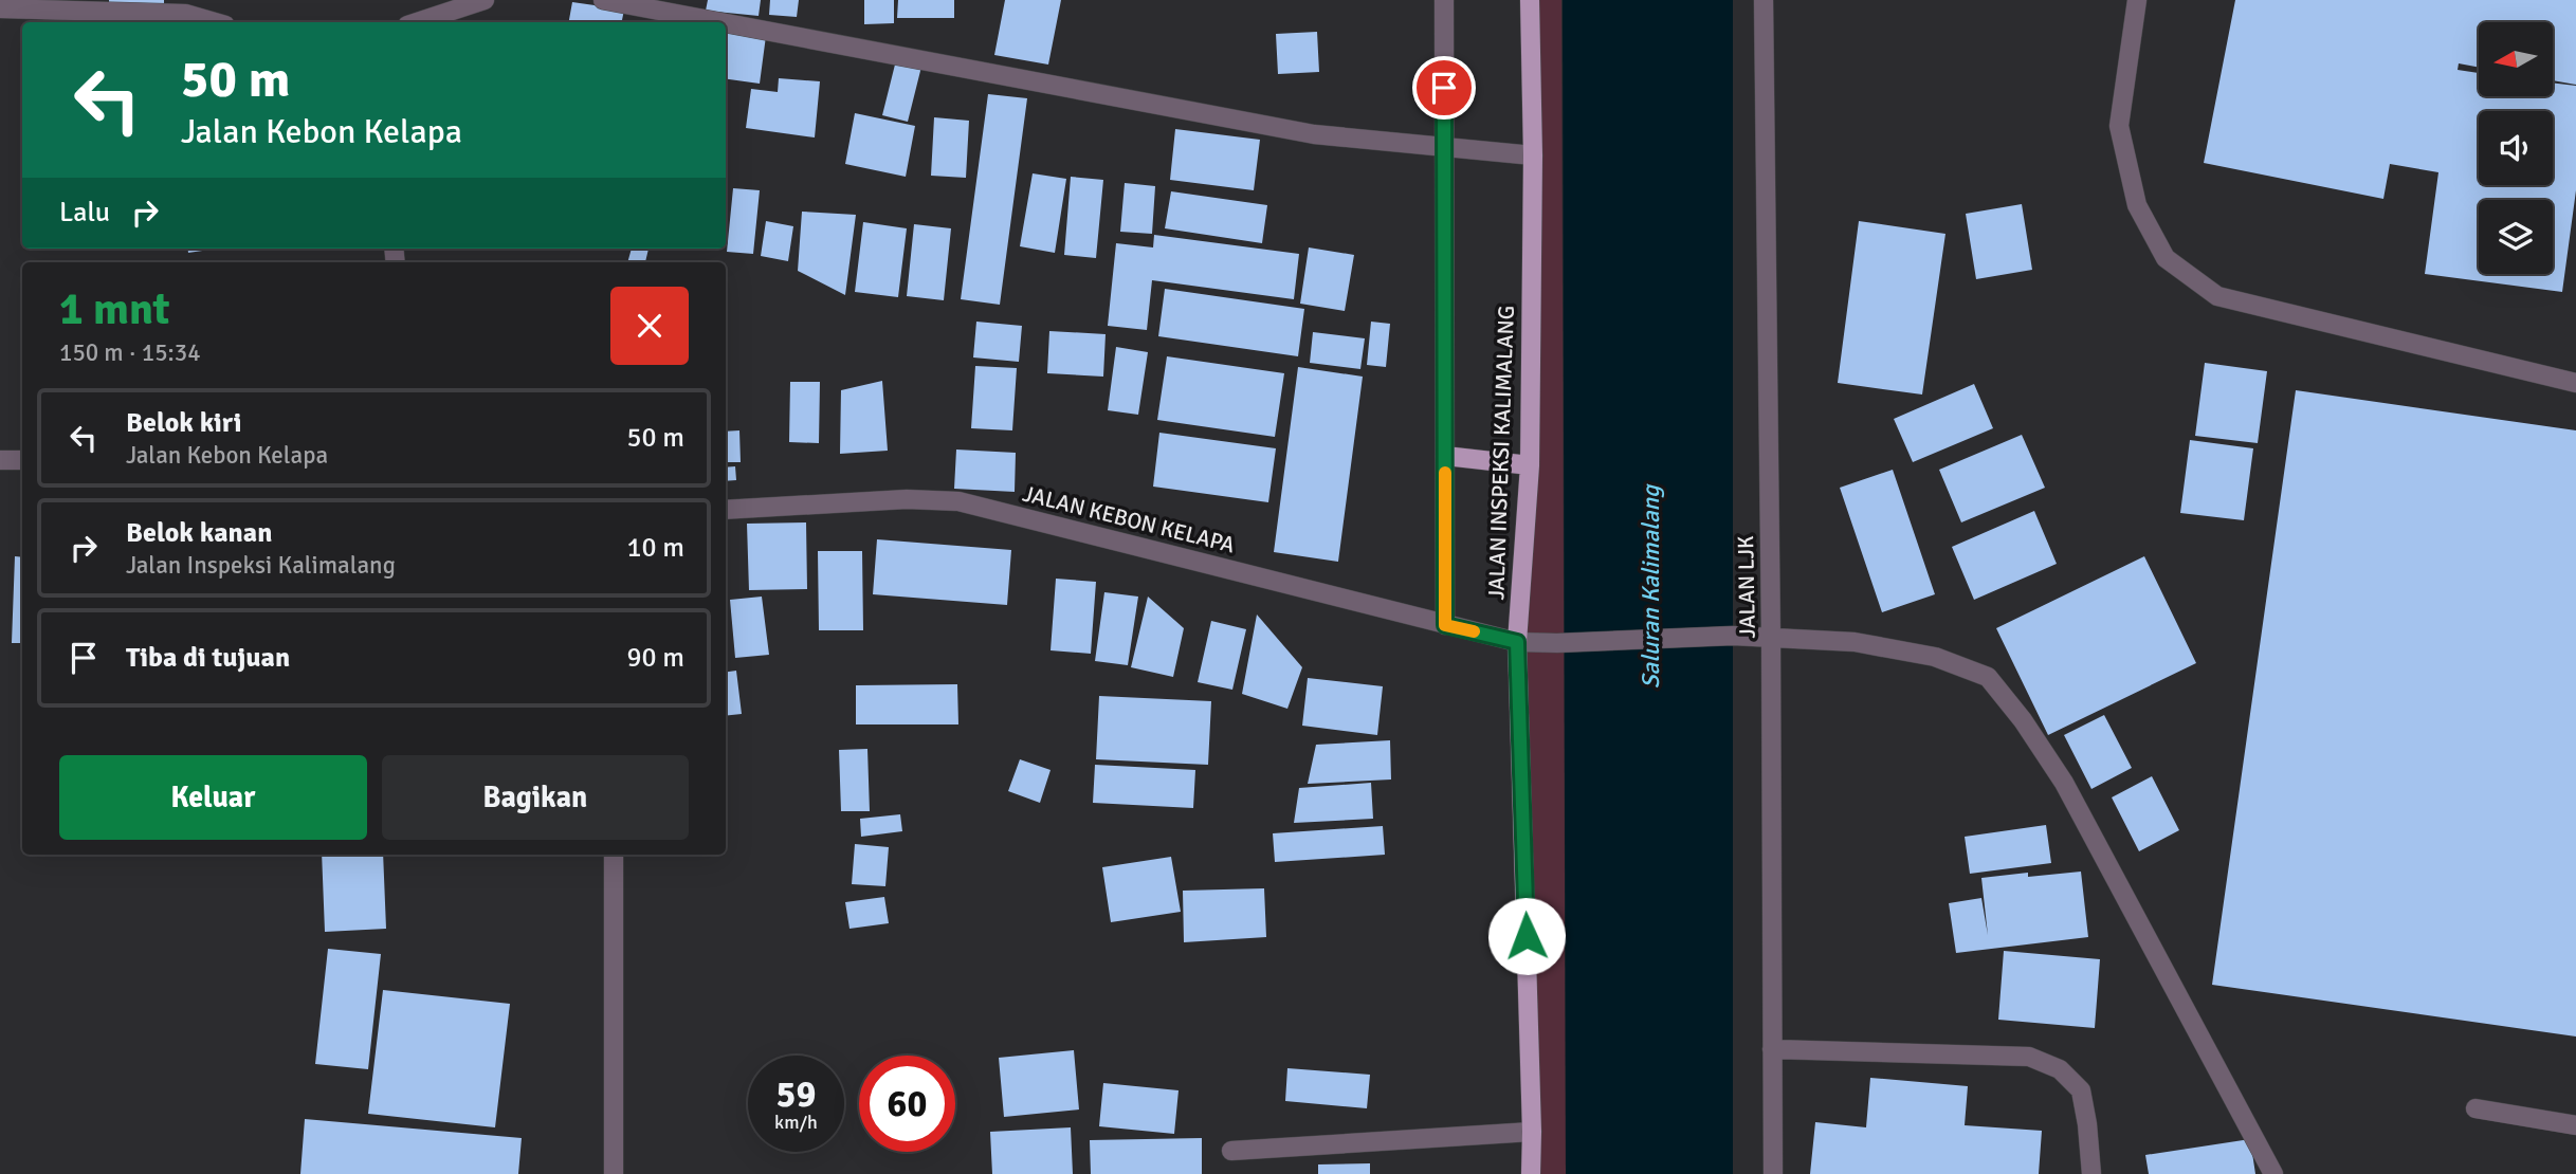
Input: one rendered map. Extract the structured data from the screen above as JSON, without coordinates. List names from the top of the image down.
{
  "streets": {
    "main road": ["JALAN INSPEKSI KALIMALANG"],
    "street": ["JALAN KEBON KELAPA", "JALAN LJK"]
  },
  "crossings": [
    ["JALAN INSPEKSI KALIMALANG", "JALAN KEBON KELAPA"],
    ["JALAN KEBON KELAPA", "JALAN LJK"]
  ],
  "water": ["Saluran Kalimalang"],
  "north": "left",
  "page": {
    "turn": ["50 m", "Jalan Kebon Kelapa"],
    "then": "Lalu",
    "heading": ["1 mnt", "150 m · 15:34"],
    "list": [
      {
        "name": "Belok kiri",
        "note": "Jalan Kebon Kelapa",
        "value": "50 m"
      },
      {
        "name": "Belok kanan",
        "note": "Jalan Inspeksi Kalimalang",
        "value": "10 m"
      },
      {
        "name": "Tiba di tujuan",
        "value": "90 m"
      }
    ],
    "buttons": ["Keluar", "Bagikan"],
    "speed": "59 km/h",
    "limit": "60"
  }
}
